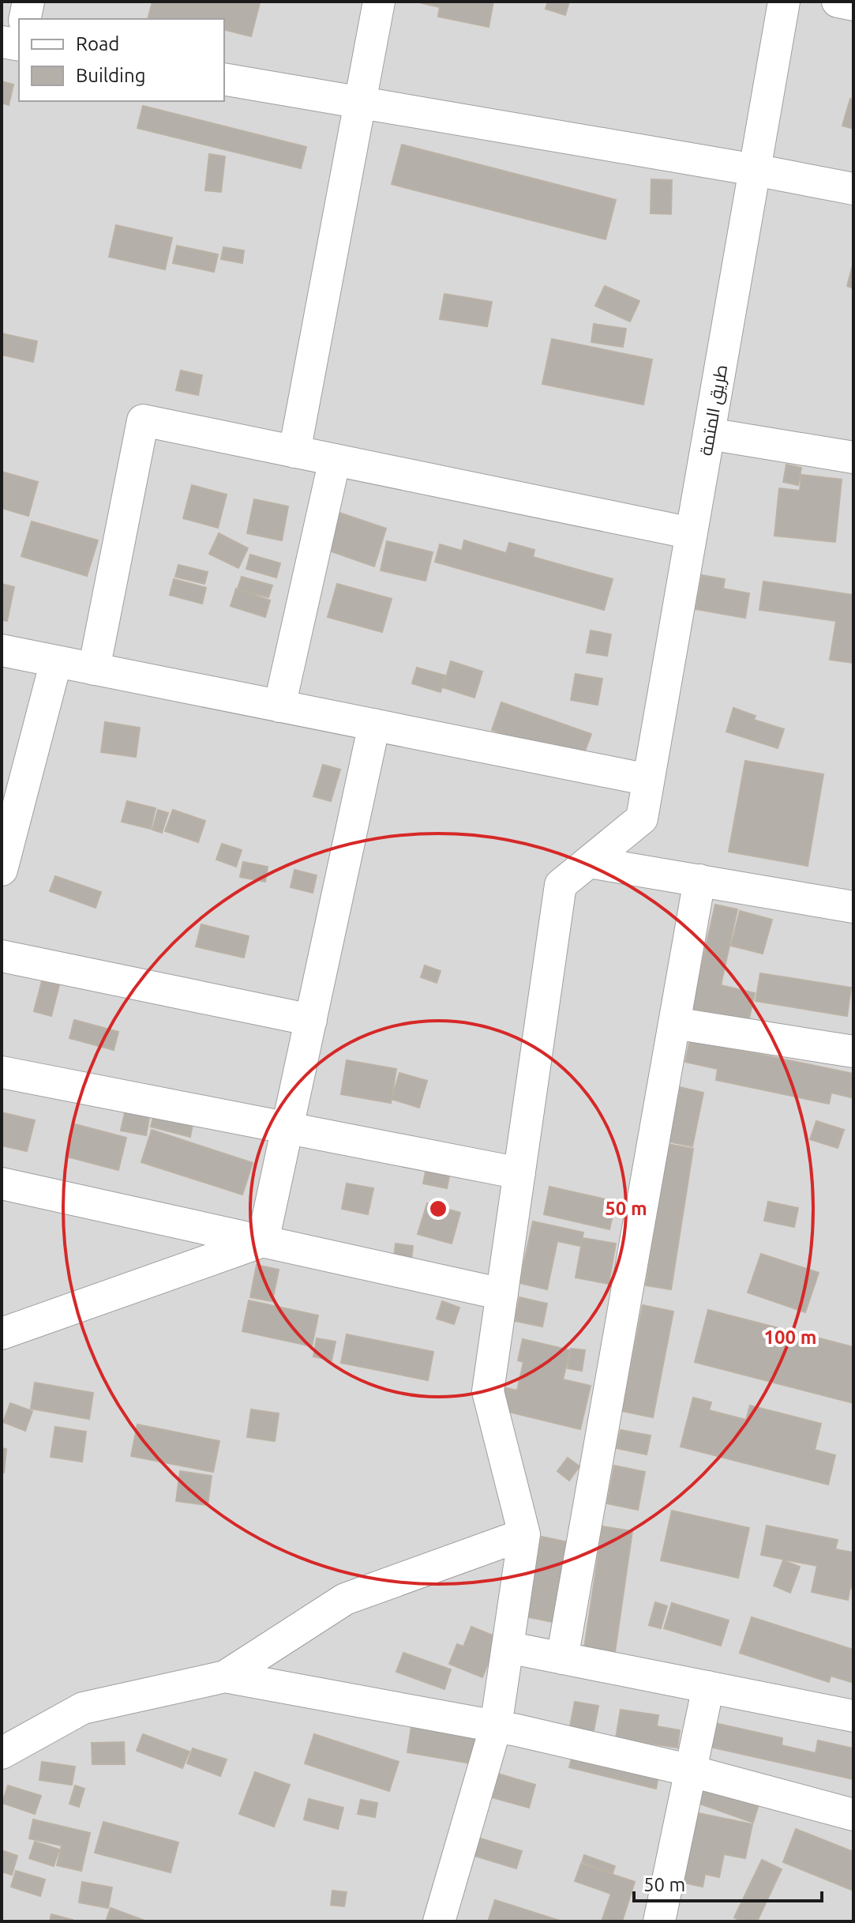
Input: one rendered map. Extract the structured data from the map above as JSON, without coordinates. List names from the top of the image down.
{
  "streets": {
    "street": ["طريق المتمة"]
  },
  "legend": ["Road", "Building"],
  "scale_bar": "50 m",
  "rings": ["50 m", "100 m"]
}
